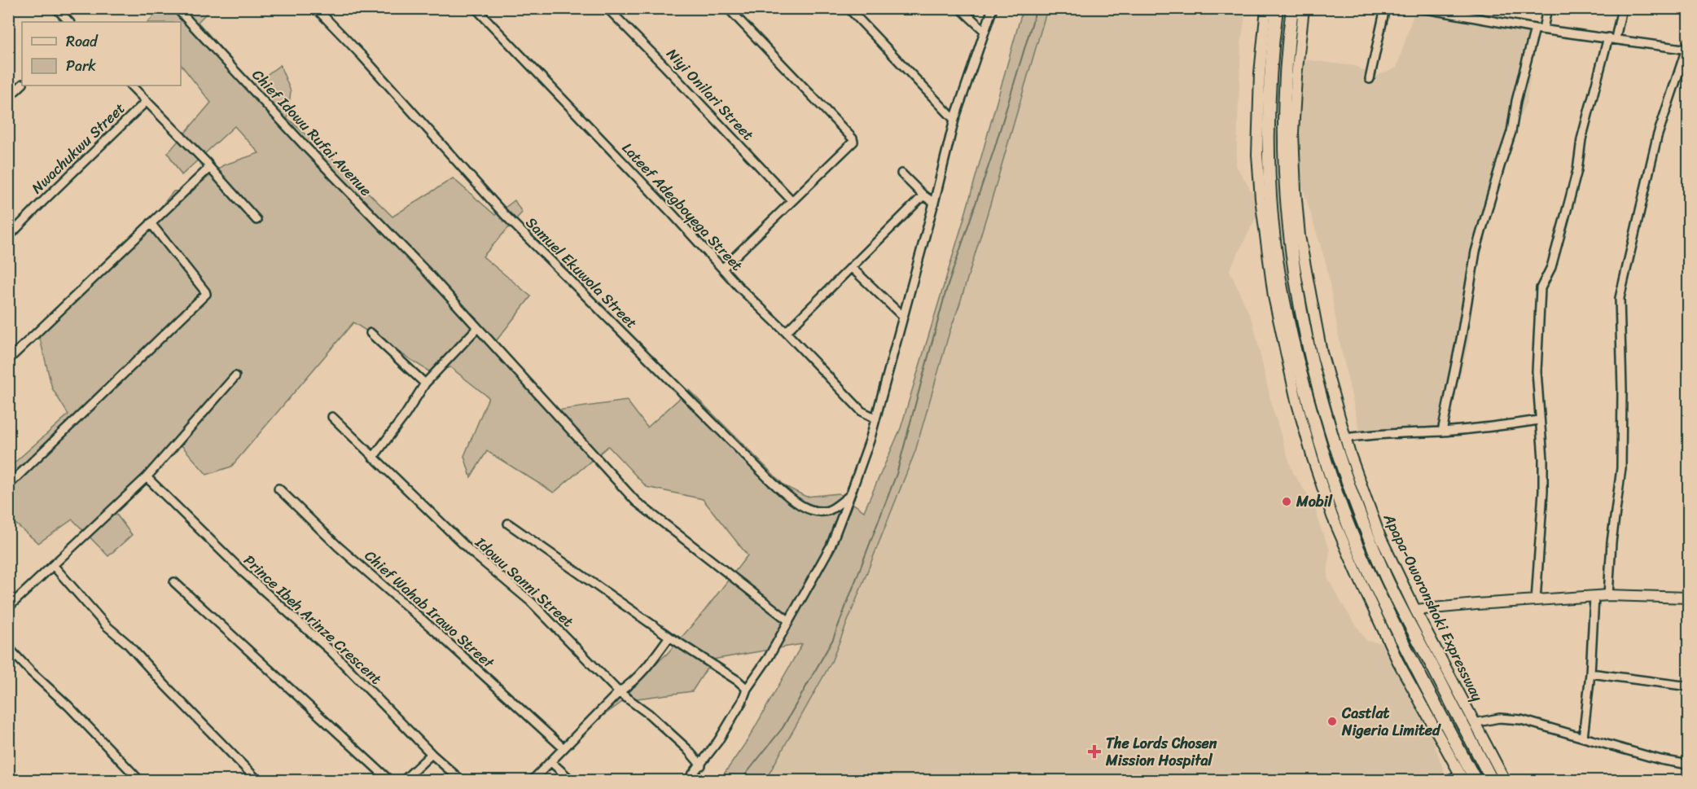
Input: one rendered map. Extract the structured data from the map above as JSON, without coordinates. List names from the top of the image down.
{
  "streets": {
    "highway": ["Apapa-Oworonshoki Expressway"],
    "street": [
      "Niyi Onilari Street",
      "Chief Idowu Rufai Avenue",
      "Nwachukwu Street",
      "Lateef Adegboyega Street",
      "Samuel Ekuwola Street",
      "Idowu Sanni Street",
      "Chief Wahab Irawo Street",
      "Prince Ibeh Arinze Crescent"
    ]
  },
  "places": {
    "other": ["Mobil", "Castlat Nigeria Limited"],
    "health": ["The Lords Chosen Mission Hospital"]
  },
  "legend": ["Road", "Park"]
}
